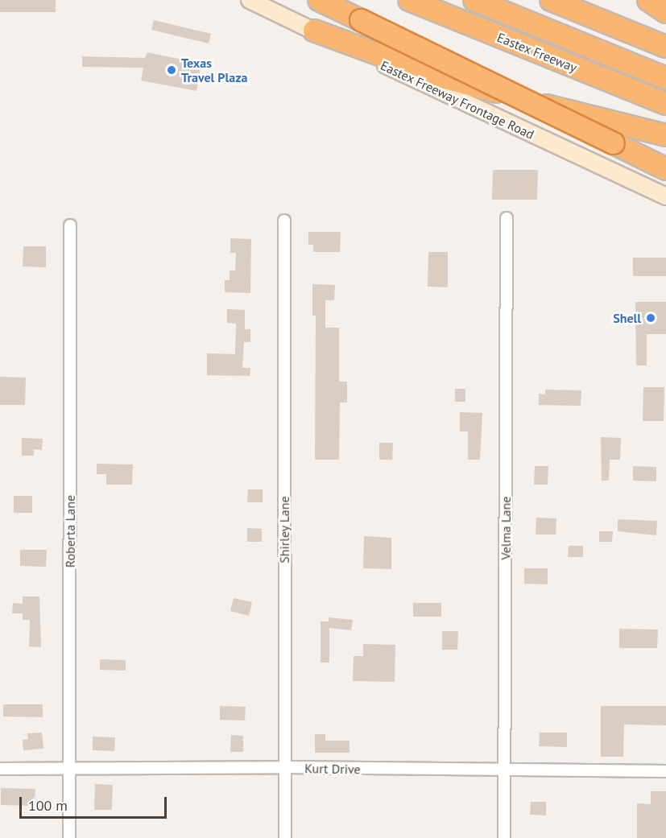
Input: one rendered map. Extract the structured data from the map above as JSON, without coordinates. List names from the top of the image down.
{
  "streets": {
    "highway": ["Eastex Freeway"],
    "main road": ["Eastex Freeway Frontage Road"],
    "street": [
      "Velma Lane",
      "Shirley Lane",
      "Roberta Lane",
      "Kurt Drive"
    ]
  },
  "crossings": [
    ["Velma Lane", "Kurt Drive"],
    ["Shirley Lane", "Kurt Drive"],
    ["Roberta Lane", "Kurt Drive"]
  ],
  "places": ["Texas Travel Plaza", "Shell"],
  "scale_bar": "100 m"
}
